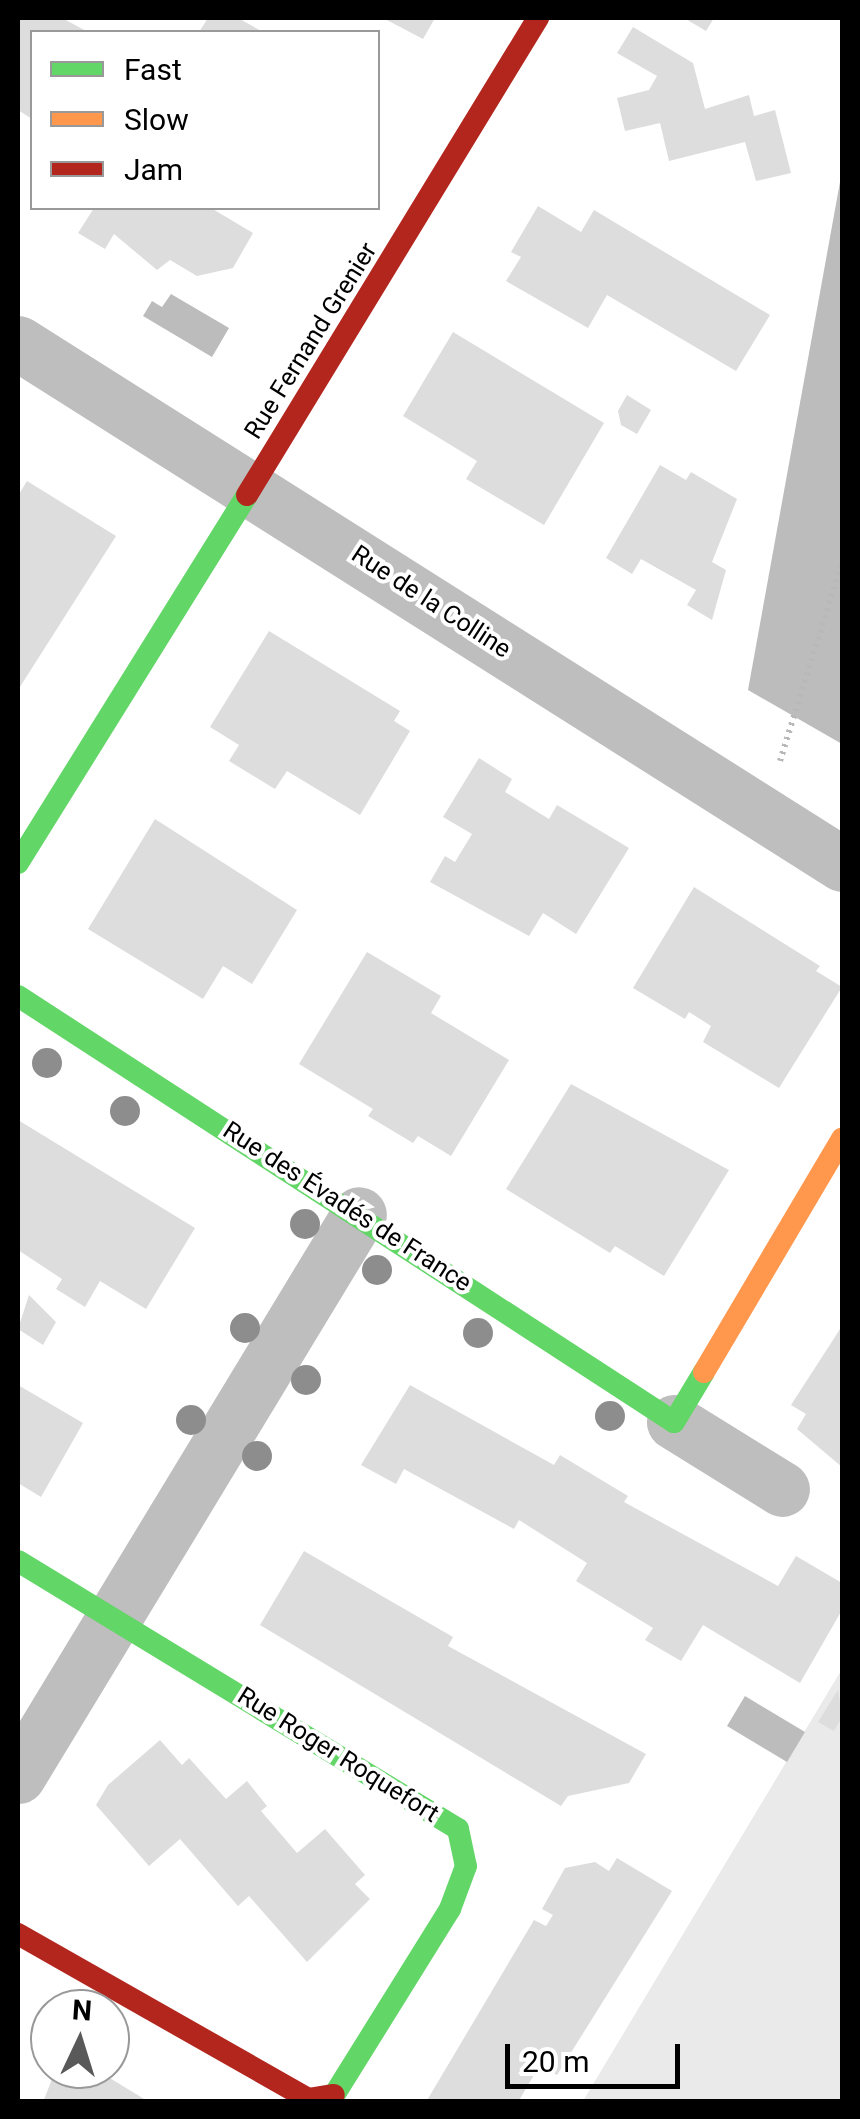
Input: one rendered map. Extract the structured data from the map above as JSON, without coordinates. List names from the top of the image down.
{
  "streets": {
    "street": [
      "Rue Fernand Grenier",
      "Rue de la Colline",
      "Rue des Évadés de France",
      "Rue Roger Roquefort"
    ]
  },
  "crossings": [
    ["Rue Fernand Grenier", "Rue de la Colline"]
  ],
  "legend": ["Fast", "Slow", "Jam"],
  "scale_bar": "20 m",
  "north": "top"
}
